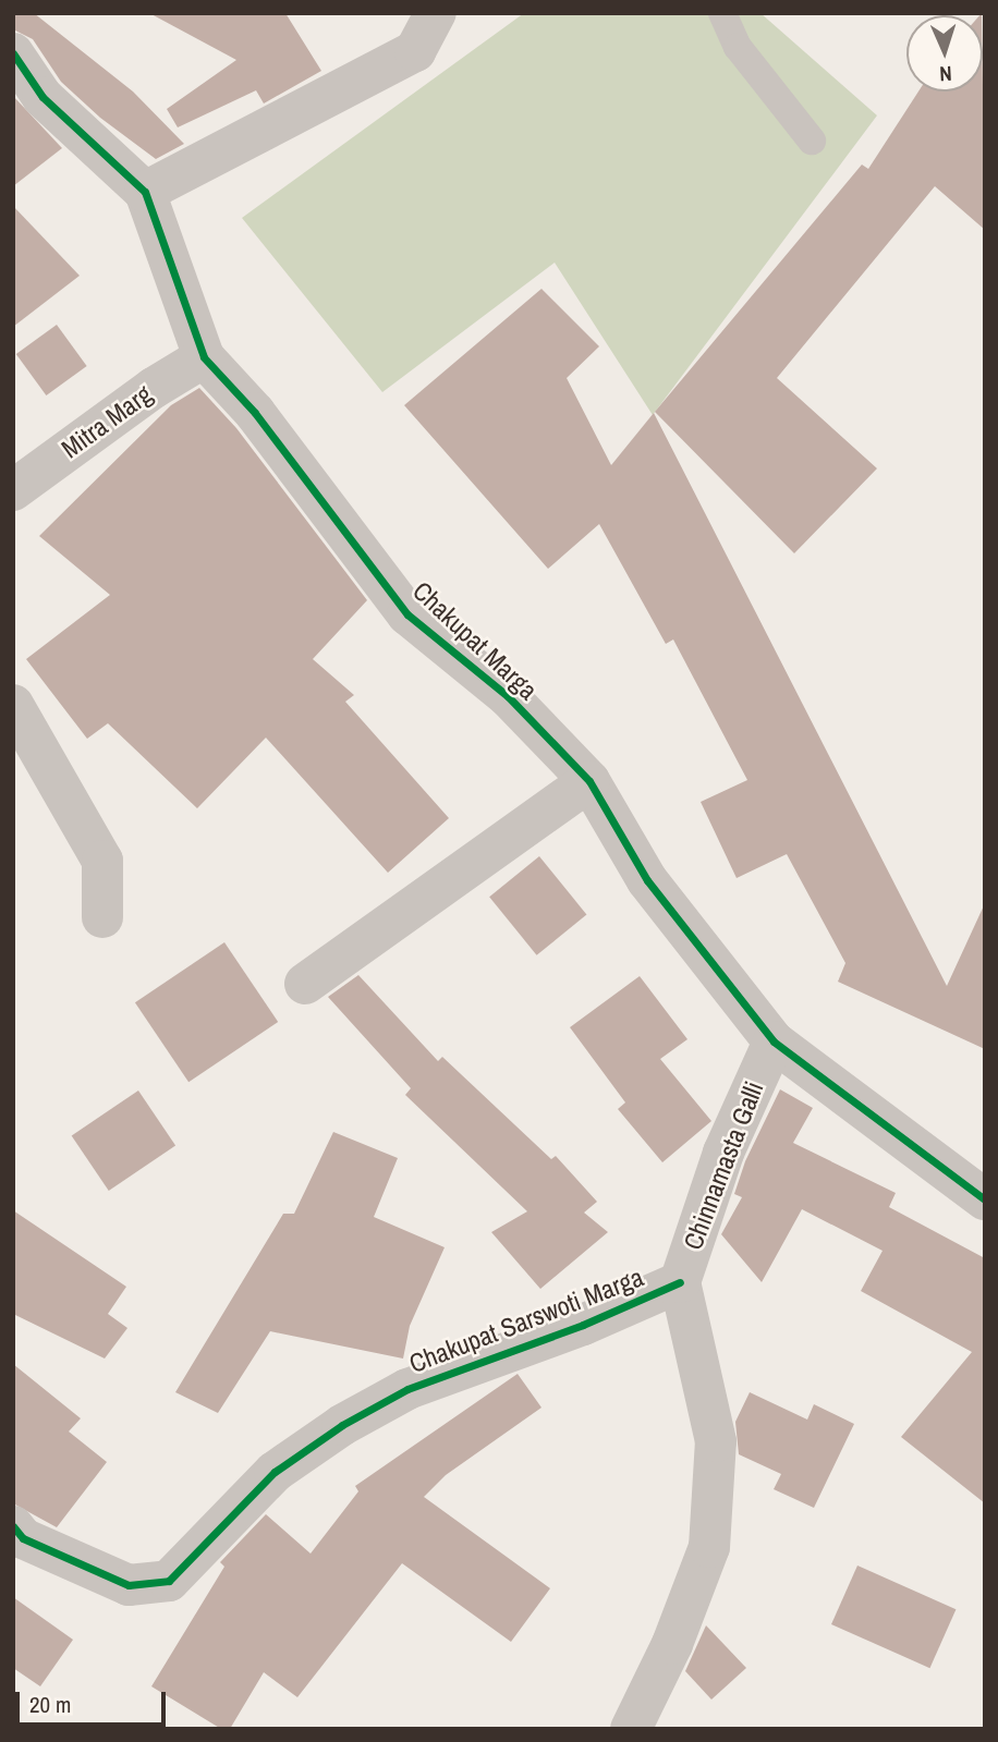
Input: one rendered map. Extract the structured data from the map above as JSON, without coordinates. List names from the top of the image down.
{
  "streets": {
    "street": [
      "Mitra Marg",
      "Chakupat Marga",
      "Chinnamasta Galli",
      "Chakupat Sarswoti Marga"
    ]
  },
  "crossings": [
    ["Mitra Marg", "Chakupat Marga"],
    ["Chakupat Marga", "Chinnamasta Galli"],
    ["Chinnamasta Galli", "Chakupat Sarswoti Marga"]
  ],
  "scale_bar": "20 m",
  "north": "bottom"
}
